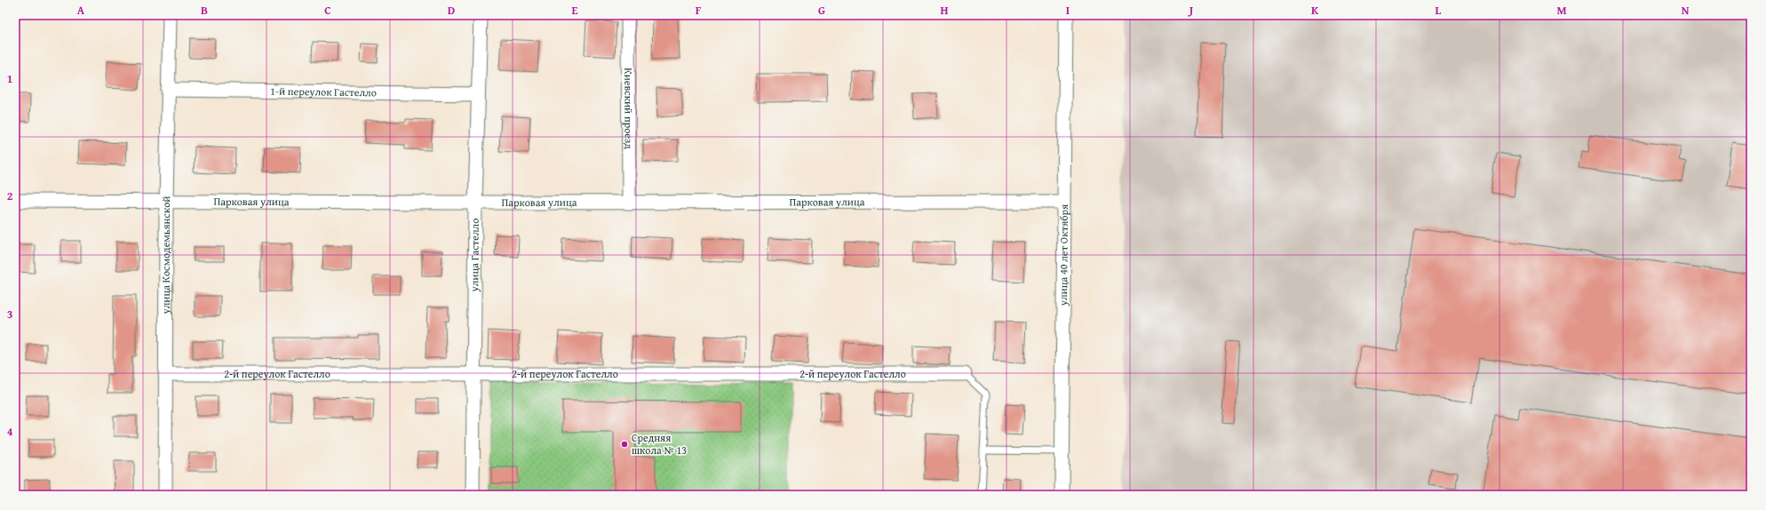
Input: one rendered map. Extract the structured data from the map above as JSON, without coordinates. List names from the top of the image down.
{
  "streets": {
    "street": [
      "1-й переулок Гастелло",
      "Киевский проезд",
      "Парковая улица",
      "улица Космодемьянской",
      "улица Гастелло",
      "улица 40 лет Октября",
      "2-й переулок Гастелло"
    ]
  },
  "crossings": [
    ["1-й переулок Гастелло", "улица Космодемьянской"],
    ["1-й переулок Гастелло", "улица Гастелло"],
    ["Киевский проезд", "Парковая улица"],
    ["Парковая улица", "улица Космодемьянской"],
    ["Парковая улица", "улица Гастелло"],
    ["Парковая улица", "улица 40 лет Октября"],
    ["улица Космодемьянской", "2-й переулок Гастелло"],
    ["улица Гастелло", "2-й переулок Гастелло"]
  ],
  "places": ["Средняя школа № 13"],
  "grid": {
    "columns": [
      "A",
      "B",
      "C",
      "D",
      "E",
      "F",
      "G",
      "H",
      "I",
      "J",
      "K",
      "L",
      "M",
      "N"
    ],
    "rows": [
      "1",
      "2",
      "3",
      "4"
    ]
  }
}
